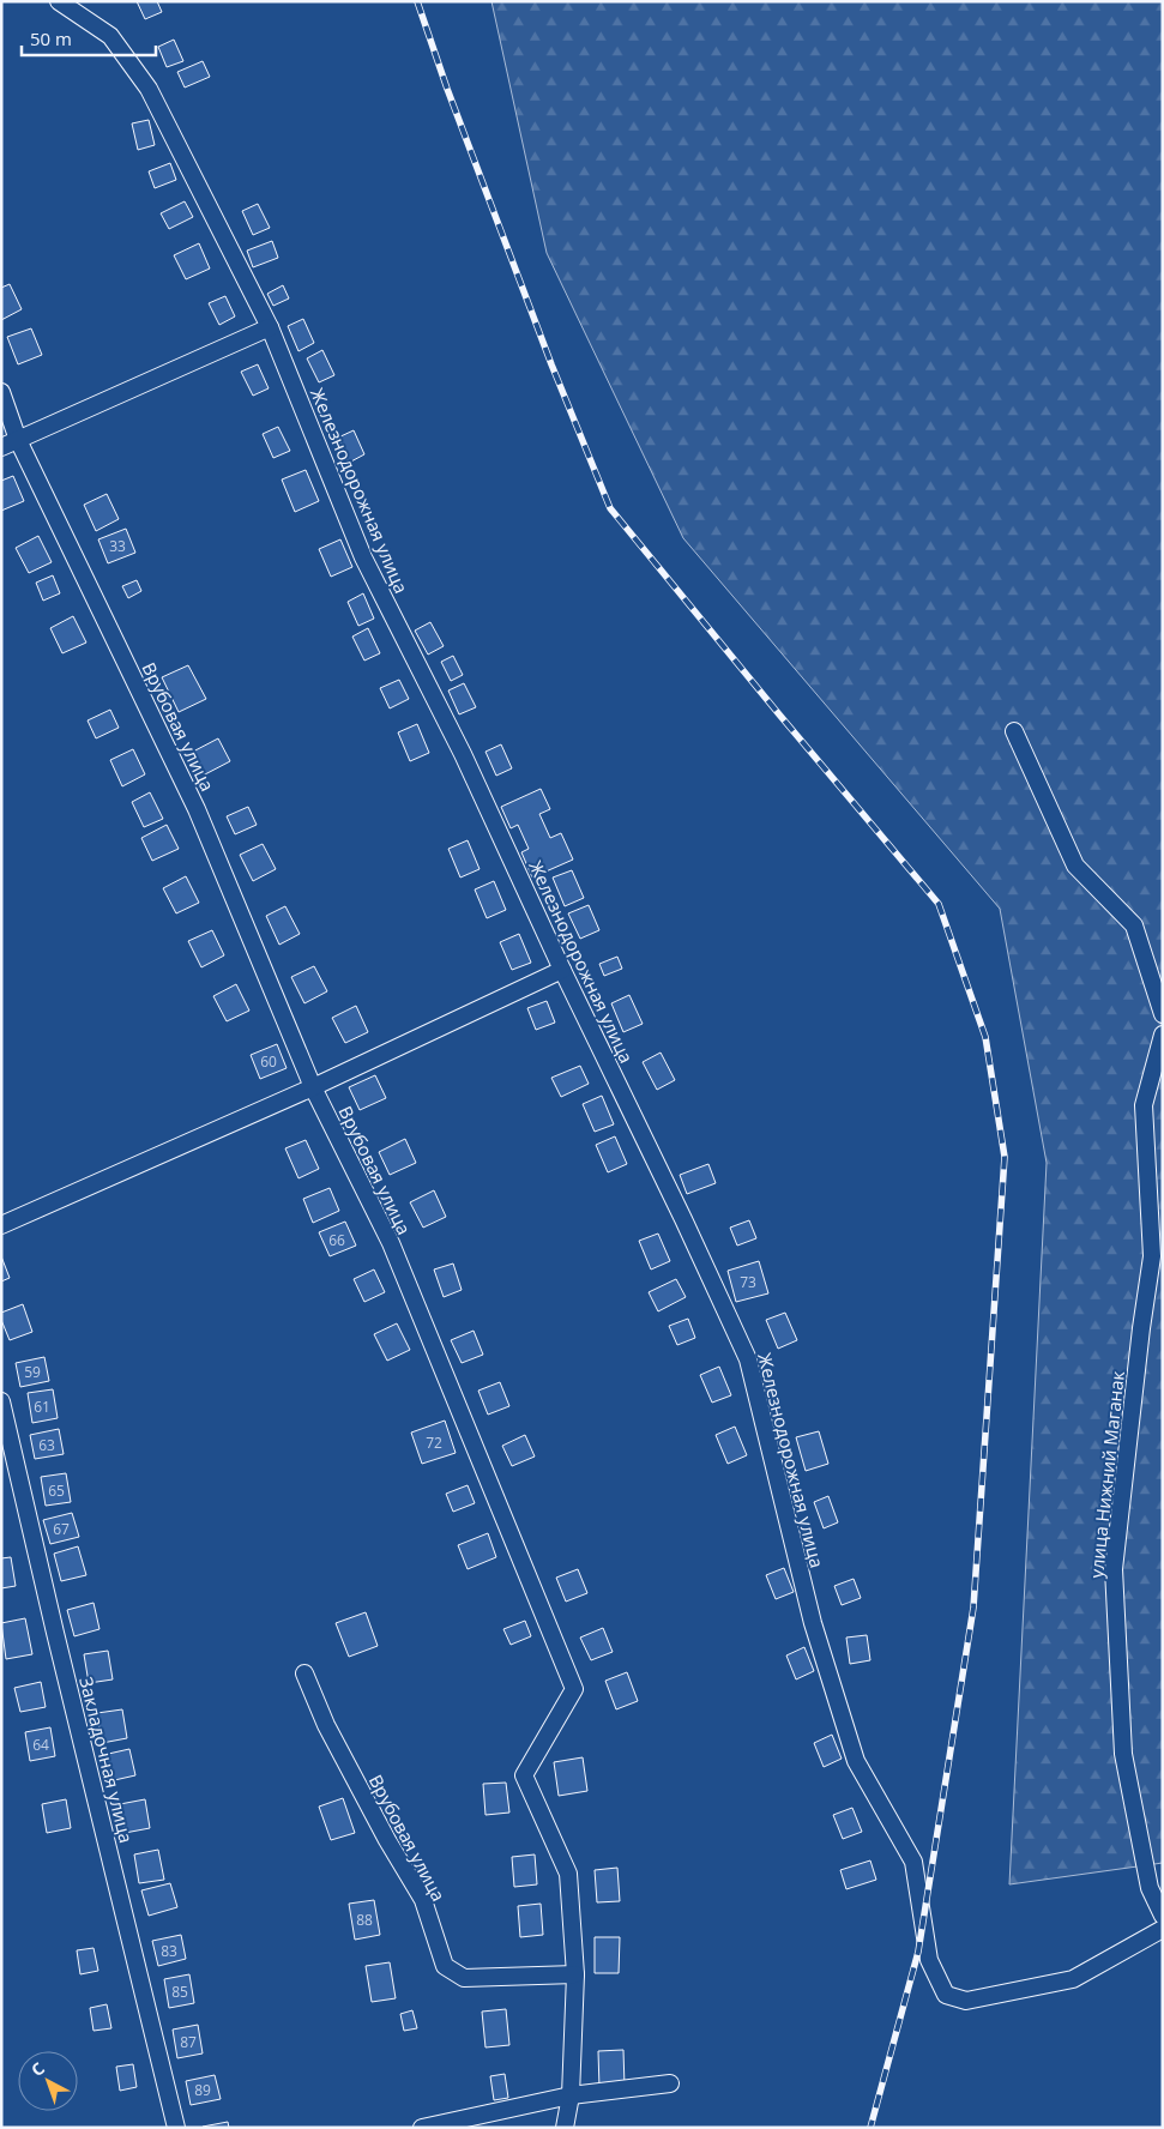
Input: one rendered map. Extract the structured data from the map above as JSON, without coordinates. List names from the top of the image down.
{
  "streets": {
    "street": [
      "Железнодорожная улица",
      "Врубовая улица",
      "улица Нижний Маганак",
      "Закладочная улица"
    ]
  },
  "house_numbers": [
    "33",
    "60",
    "66",
    "73",
    "59",
    "61",
    "72",
    "63",
    "65",
    "67",
    "64",
    "88",
    "83",
    "85",
    "87",
    "89"
  ],
  "scale_bar": "50 m",
  "north": "top left"
}
